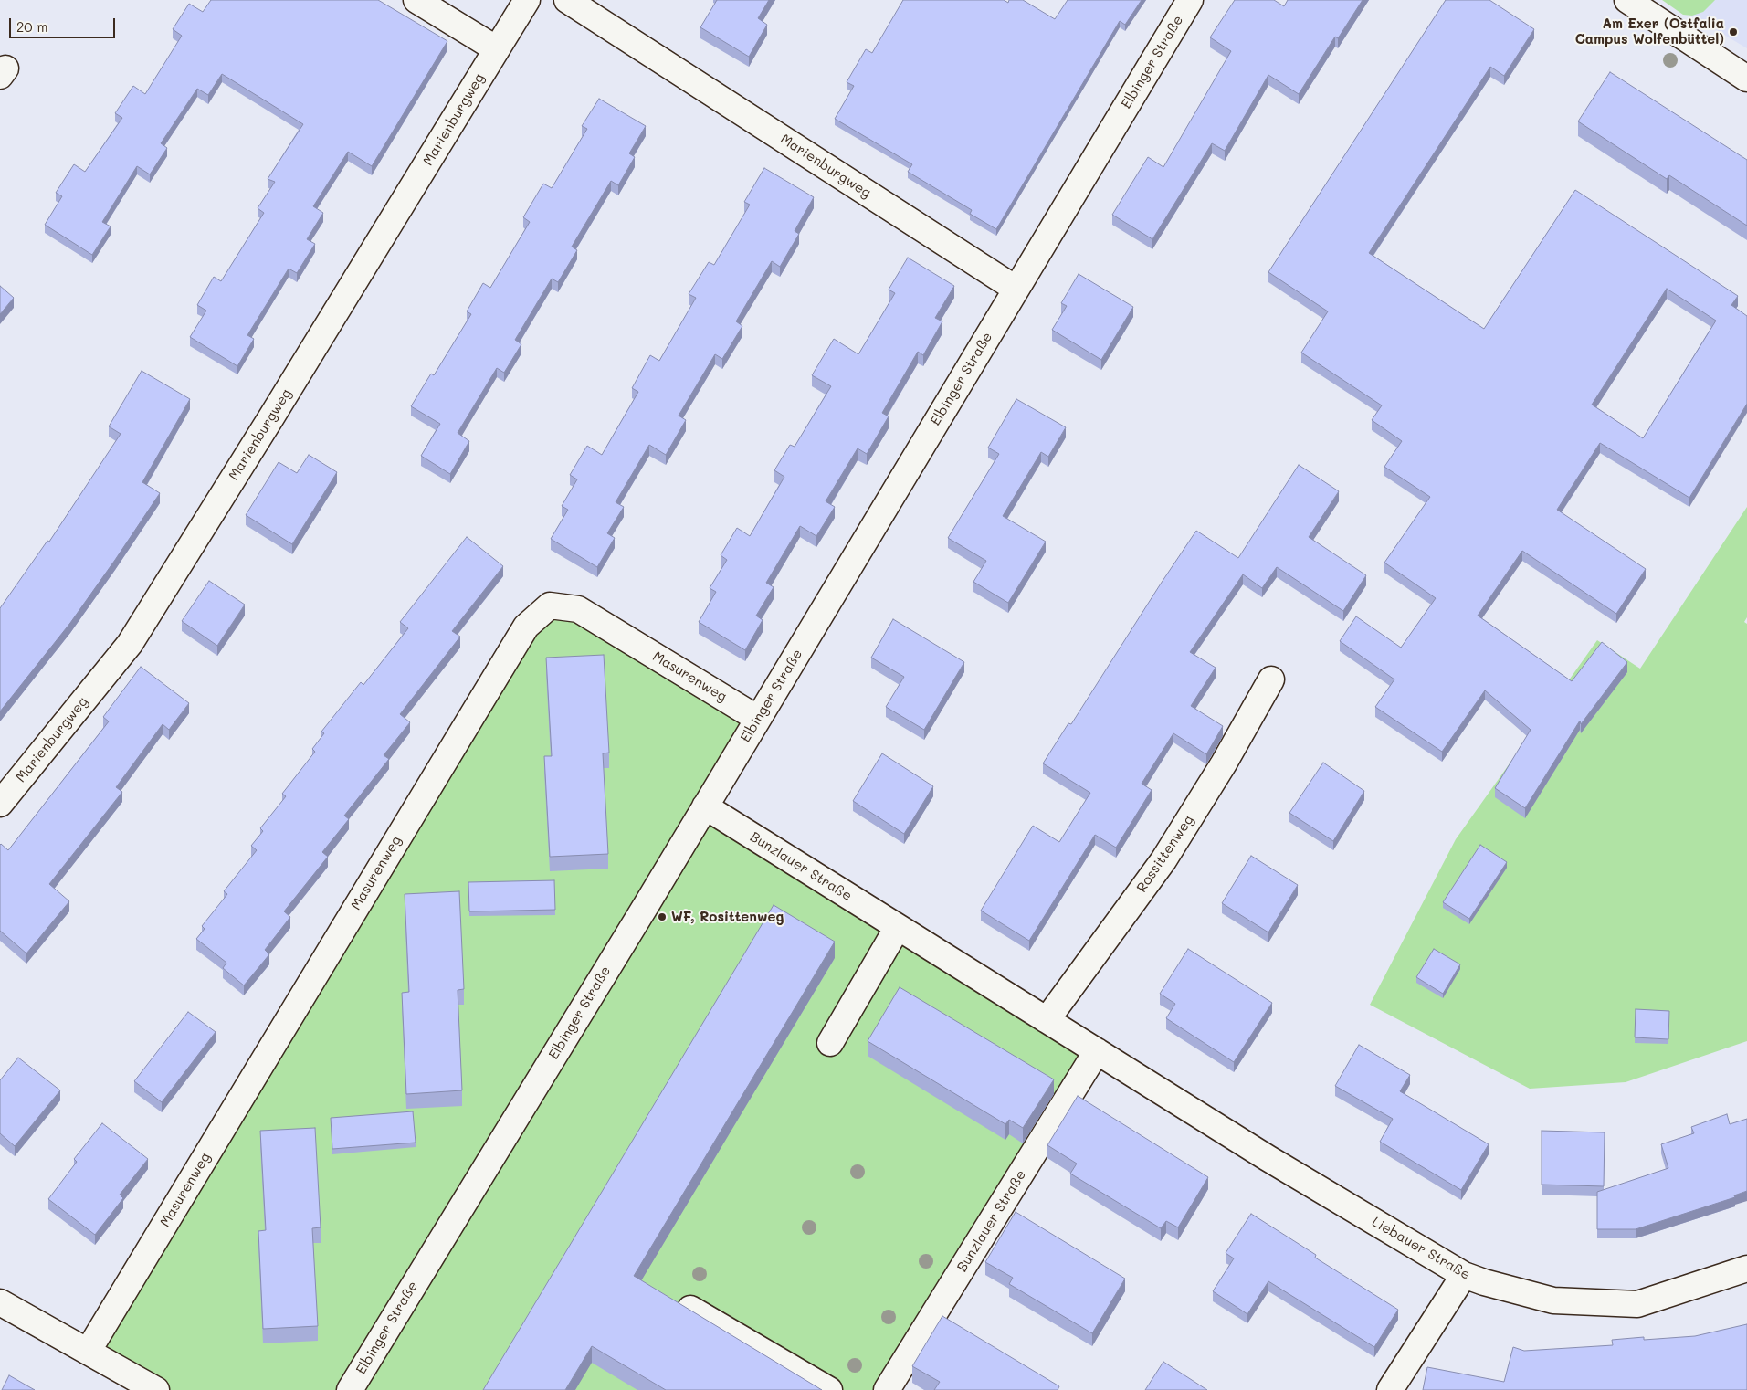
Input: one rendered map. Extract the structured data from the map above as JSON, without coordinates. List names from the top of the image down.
{
  "streets": {
    "street": [
      "Elbinger Straße",
      "Marienburgweg",
      "Masurenweg",
      "Rossittenweg",
      "Bunzlauer Straße",
      "Liebauer Straße"
    ]
  },
  "crossings": [
    ["Elbinger Straße", "Marienburgweg"],
    ["Elbinger Straße", "Masurenweg"],
    ["Elbinger Straße", "Bunzlauer Straße"],
    ["Rossittenweg", "Bunzlauer Straße"],
    ["Bunzlauer Straße", "Liebauer Straße"]
  ],
  "places": ["Am Exer (Ostfalia Campus Wolfenbüttel)", "WF, Rosittenweg"],
  "scale_bar": "20 m"
}
